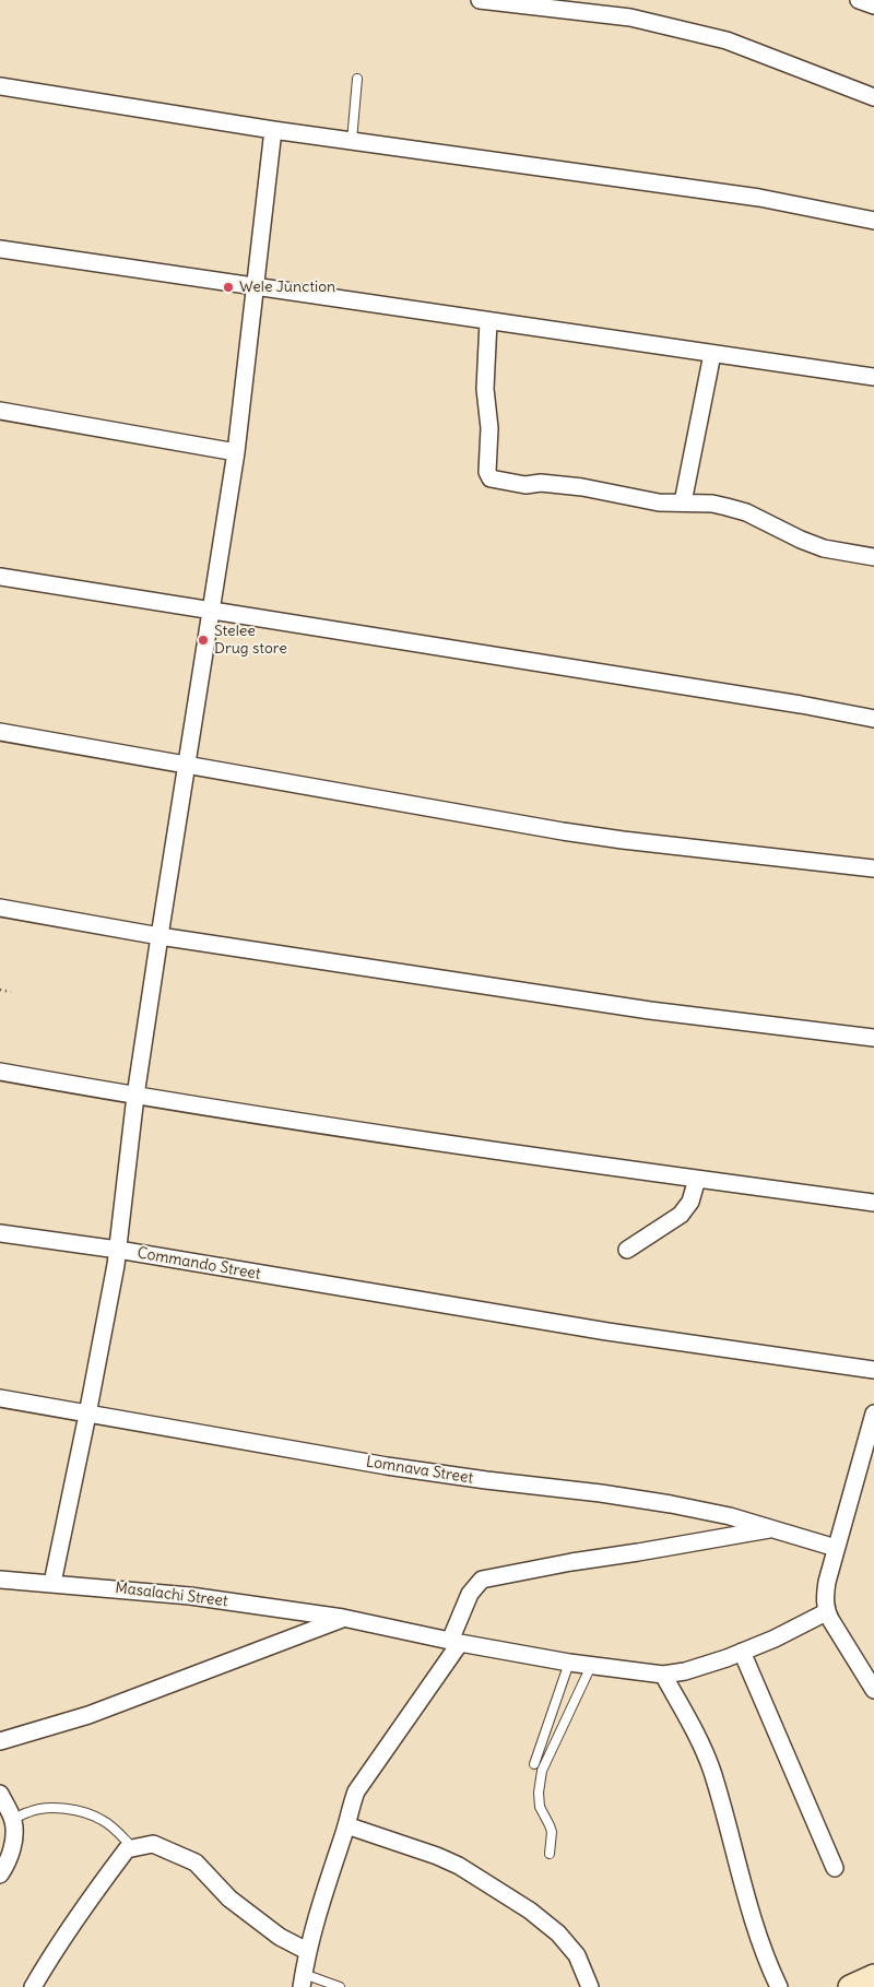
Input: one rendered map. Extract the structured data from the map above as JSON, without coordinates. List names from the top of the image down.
{
  "streets": {
    "street": ["Commando Street", "Lomnava Street", "Masalachi Street"]
  },
  "places": ["Wele Junction", "Stelee Drug store"]
}
